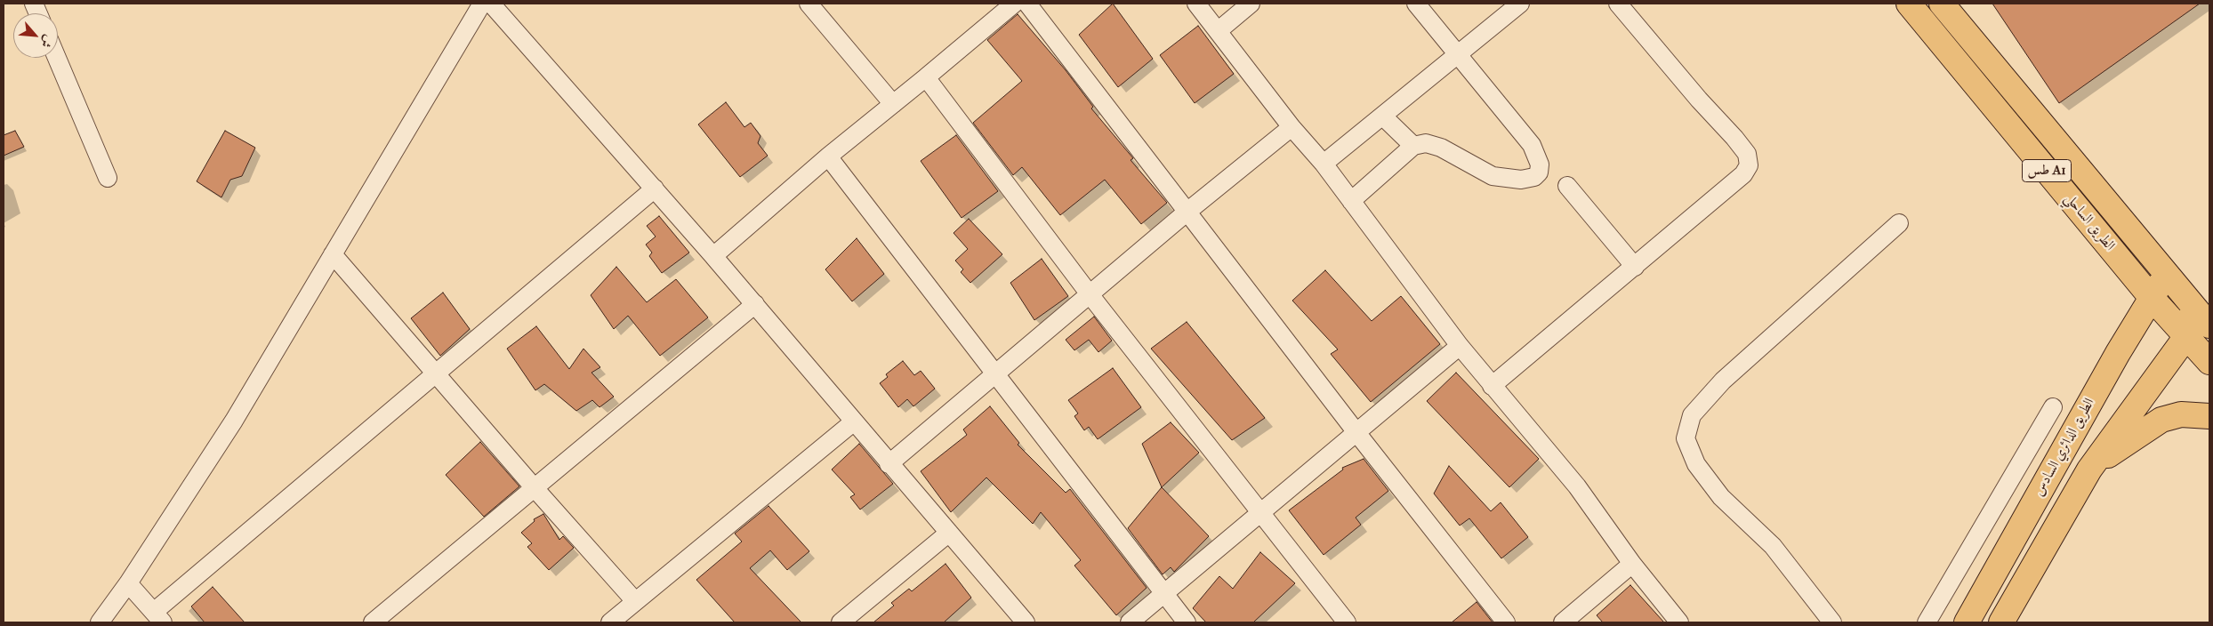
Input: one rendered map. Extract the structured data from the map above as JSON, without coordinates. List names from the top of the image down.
{
  "streets": {
    "highway": ["طس A1", "الطريق الساحلي", "الطريق الدائري السادس"]
  },
  "crossings": [
    ["الطريق الساحلي", "الطريق الدائري السادس"]
  ],
  "north": "bottom right"
}
